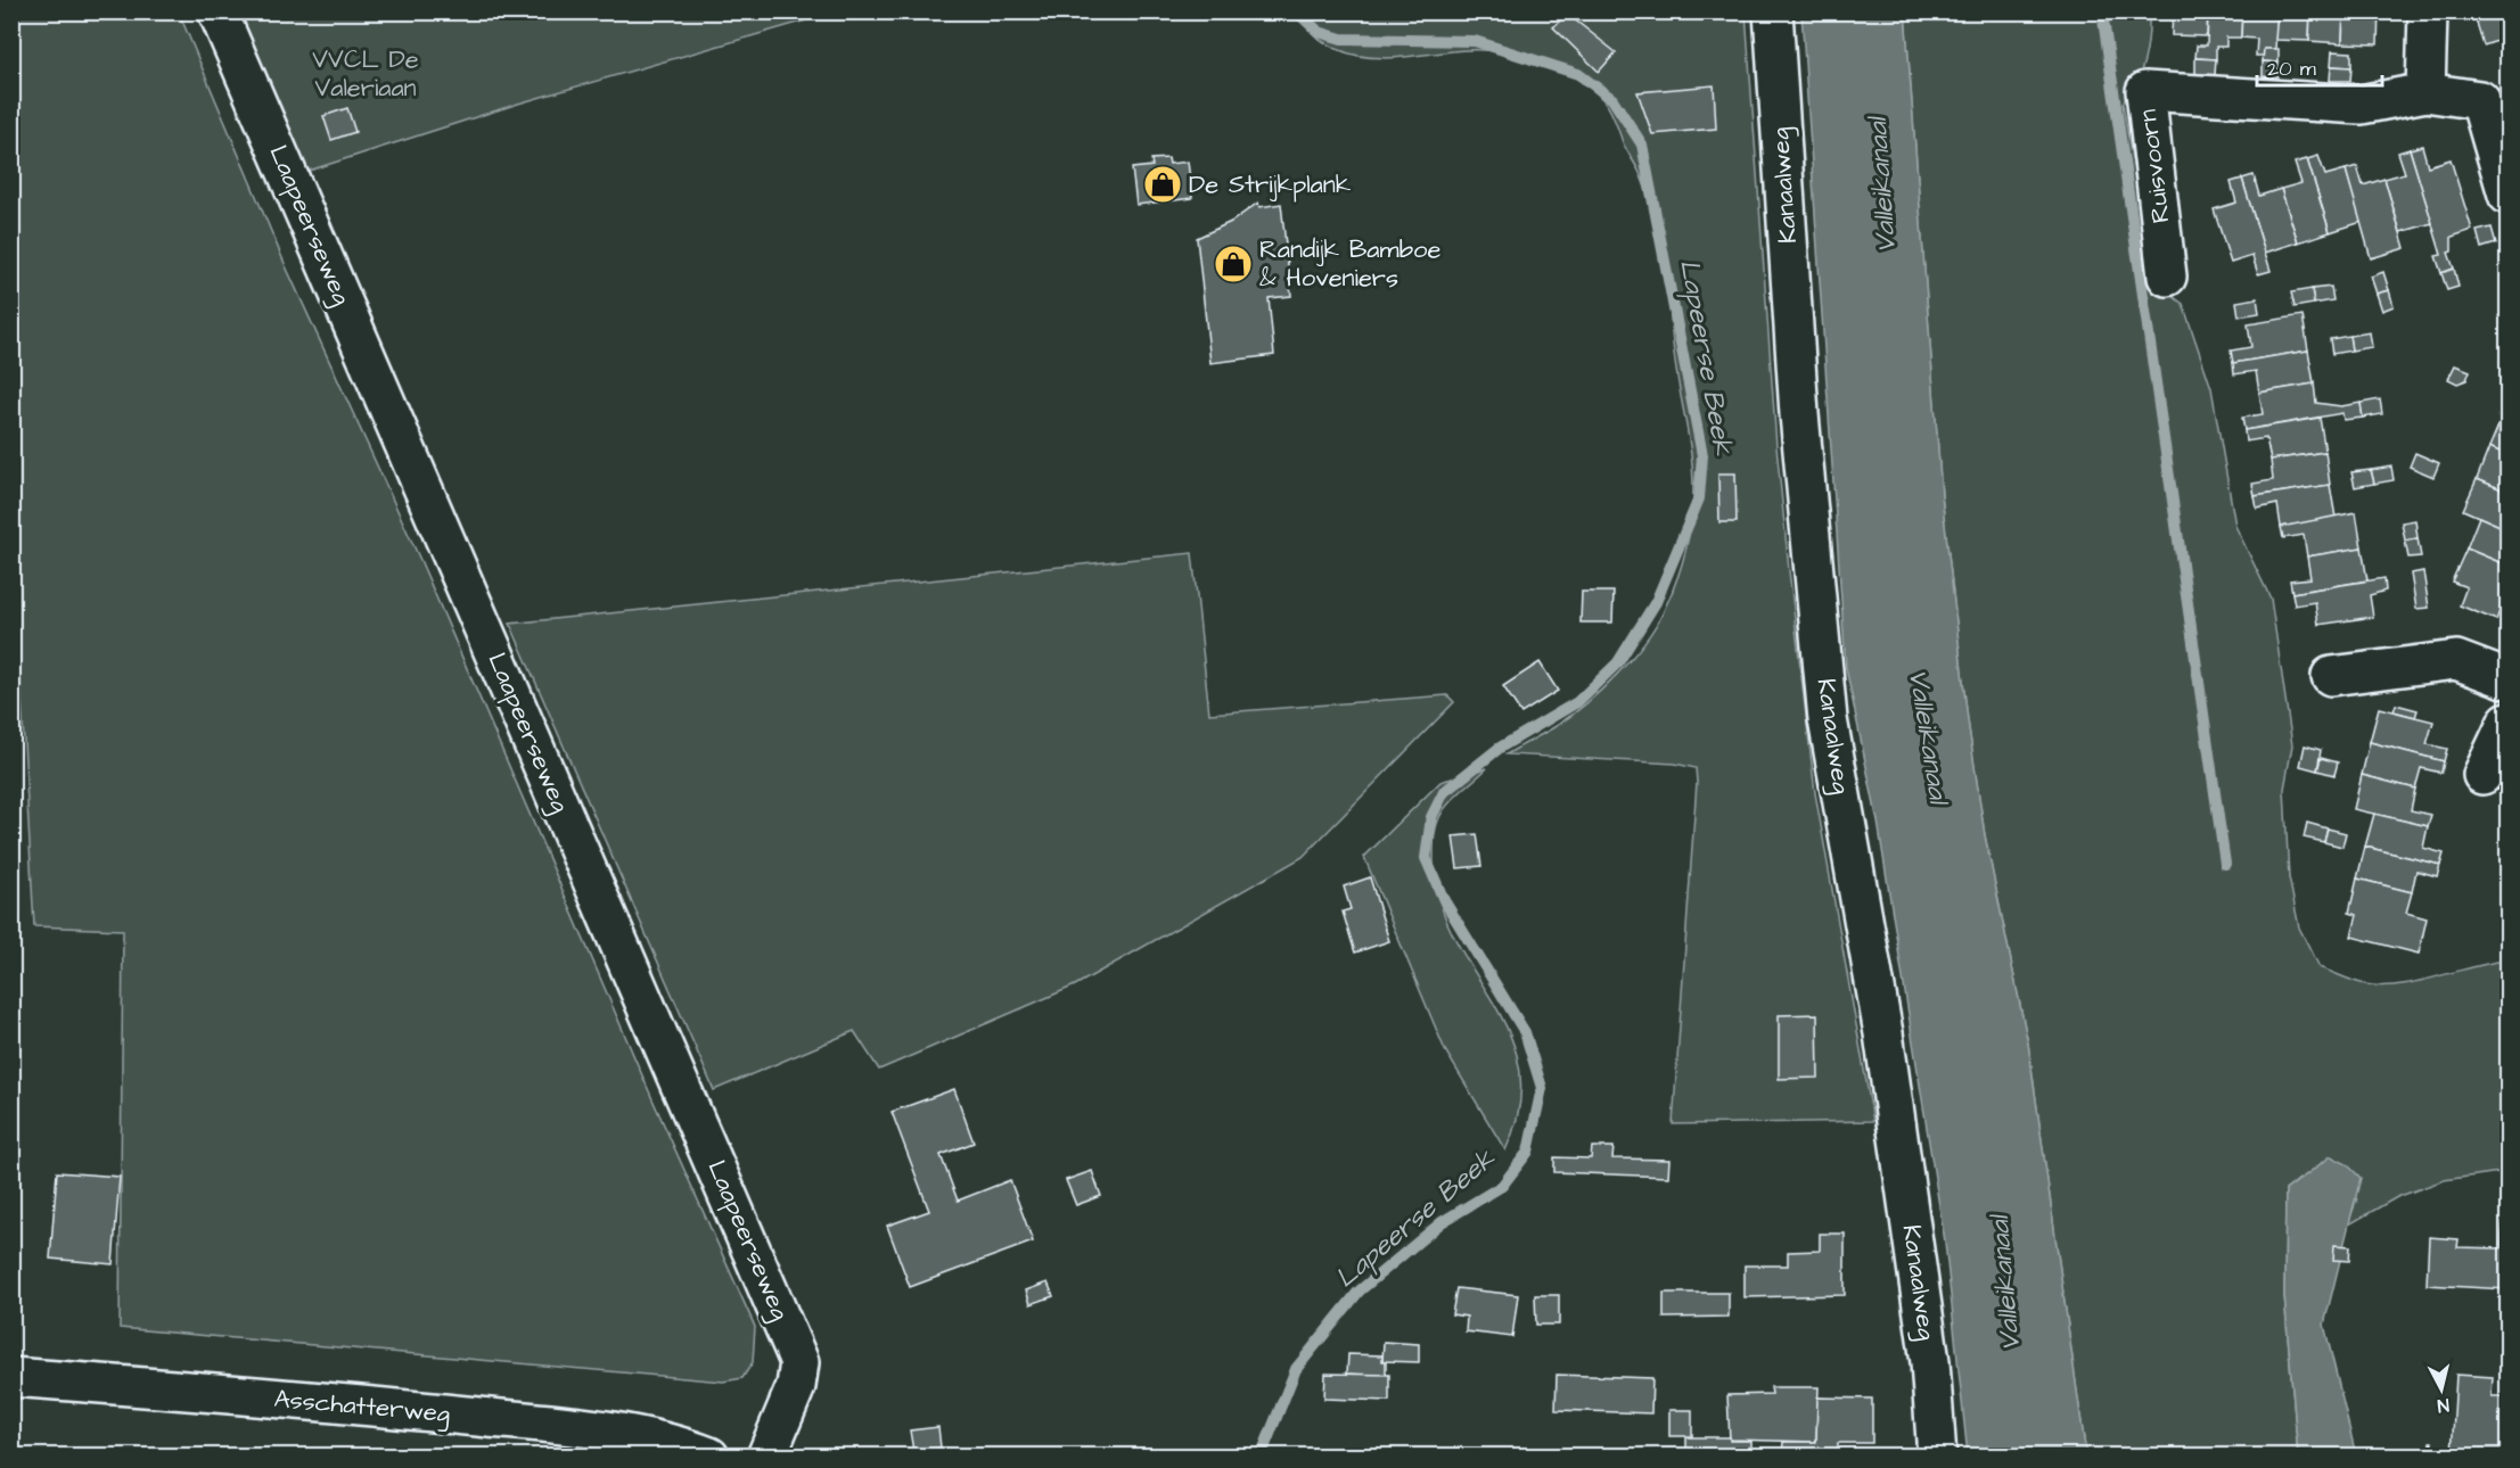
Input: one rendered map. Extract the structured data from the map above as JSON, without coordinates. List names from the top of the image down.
{
  "streets": {
    "street": [
      "Ruisvoorn",
      "Kanaalweg",
      "Laapeerseweg",
      "Asschatterweg"
    ]
  },
  "water": ["Valleikanaal", "Lapeerse Beek"],
  "parks": ["VVCL De Valeriaan"],
  "places": {
    "shop": ["De Strijkplank", "Randijk Bamboe & Hoveniers"]
  },
  "scale_bar": "20 m",
  "north": "bottom"
}
